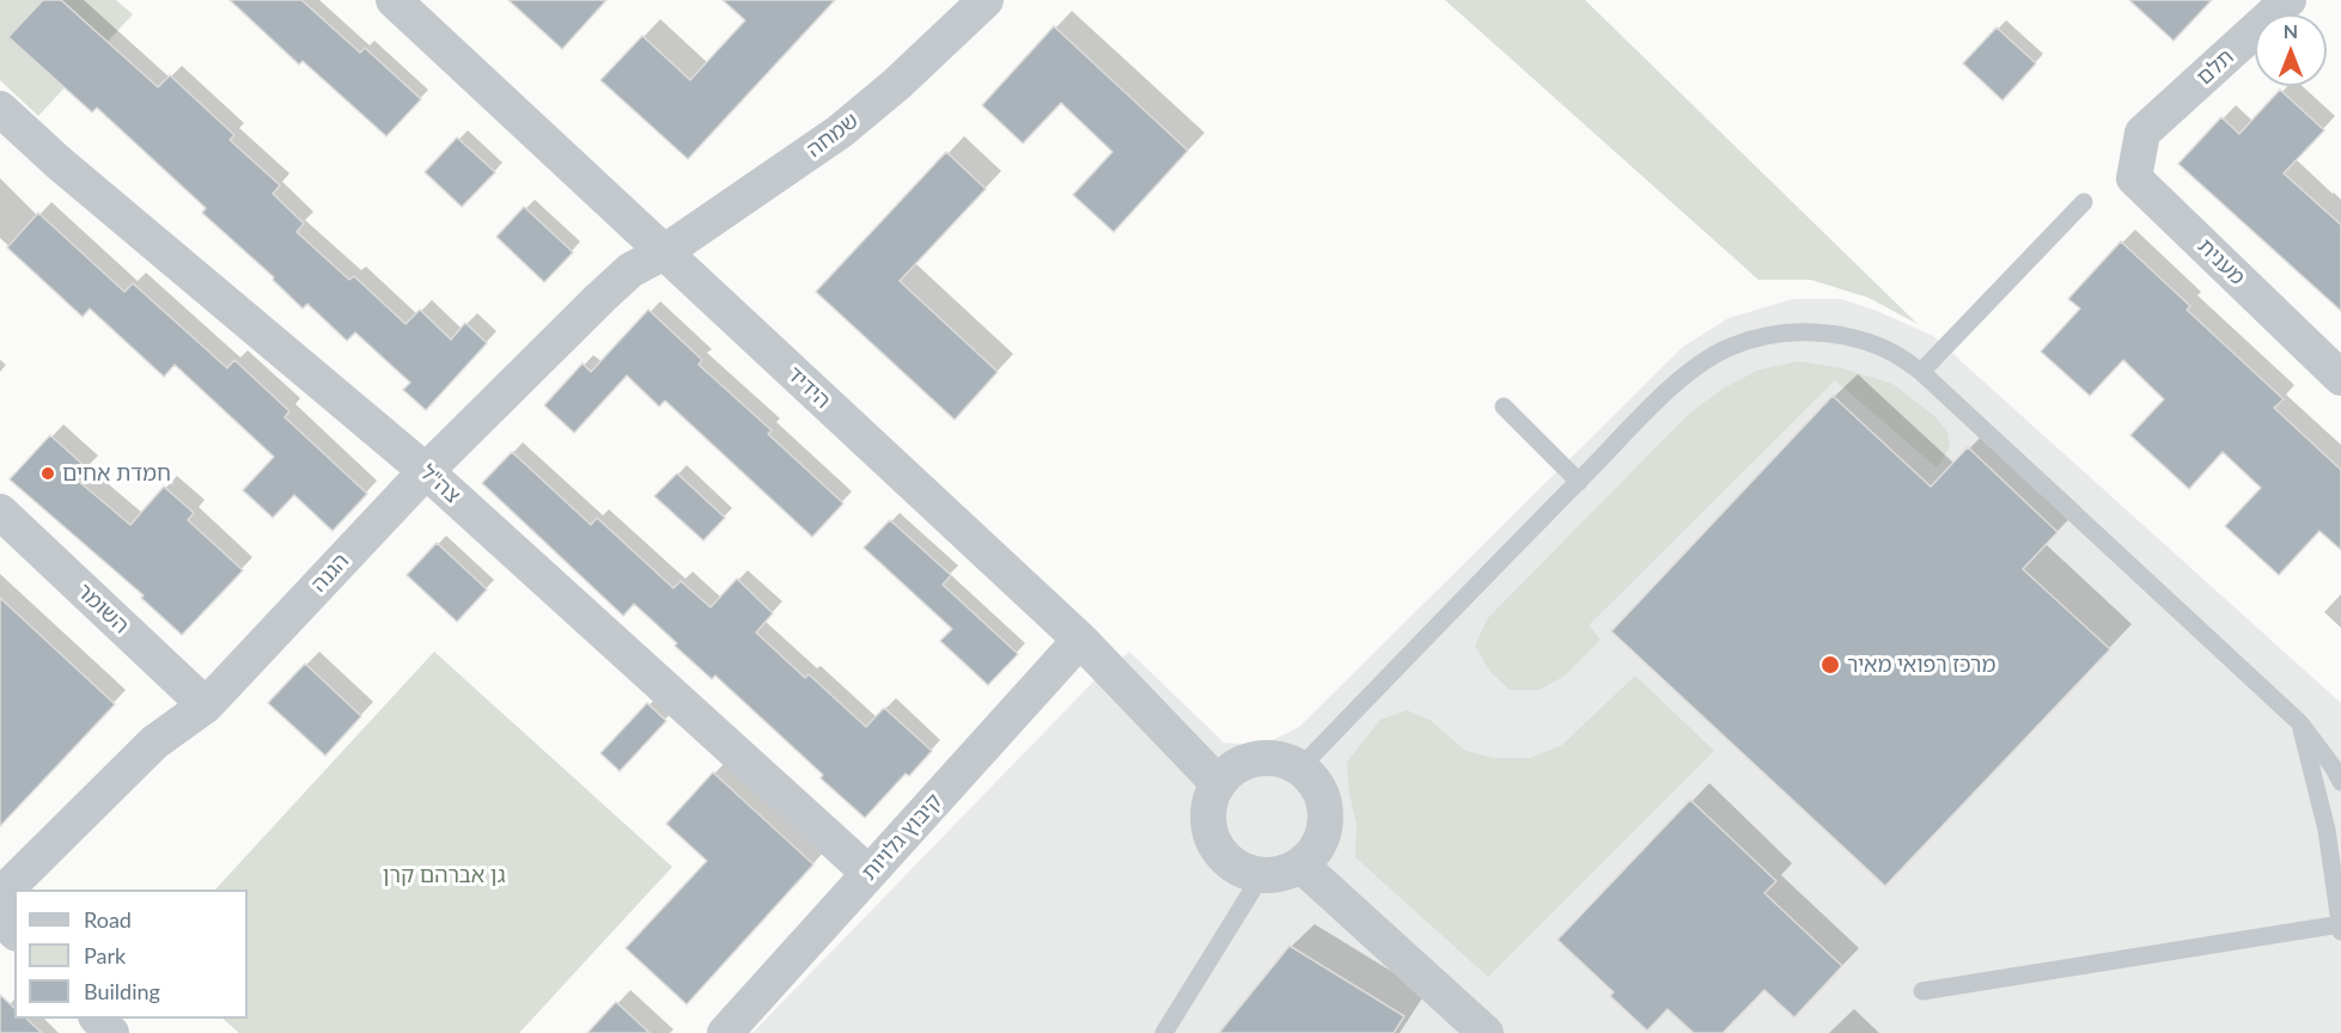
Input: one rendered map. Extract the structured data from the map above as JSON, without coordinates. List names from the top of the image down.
{
  "streets": {
    "street": [
      "תלם",
      "שמחה",
      "מענית",
      "הידיד",
      "צה\"ל",
      "הגנה",
      "השומר",
      "קיבוץ גלויות"
    ]
  },
  "crossings": [
    ["תלם", "מענית"],
    ["שמחה", "הידיד"],
    ["שמחה", "הגנה"],
    ["הידיד", "הגנה"],
    ["הידיד", "קיבוץ גלויות"],
    ["צה\"ל", "הגנה"],
    ["צה\"ל", "קיבוץ גלויות"],
    ["הגנה", "השומר"]
  ],
  "parks": ["גן אברהם קרן"],
  "places": ["חמדת אחים", "מרכז רפואי מאיר"],
  "legend": ["Road", "Park", "Building"],
  "north": "top"
}
